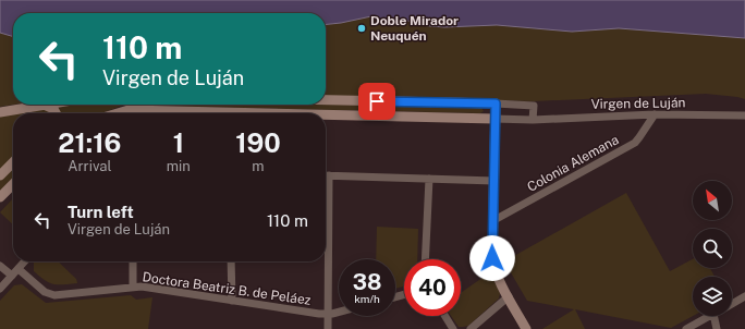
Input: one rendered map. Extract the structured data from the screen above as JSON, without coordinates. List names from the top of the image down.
{
  "streets": {
    "street": ["Virgen de Luján", "Colonia Alemana", "Doctora Beatriz B. de Peláez"]
  },
  "crossings": [
    ["Virgen de Luján", "Colonia Alemana"]
  ],
  "places": ["Doble Mirador Neuquén"],
  "north": "top left",
  "page": {
    "turn": ["110 m", "Virgen de Luján"],
    "eta": [
      "21:16",
      "Arrival",
      "1",
      "min",
      "190",
      "m"
    ],
    "list": [
      {
        "name": "Turn left",
        "note": "Virgen de Luján",
        "value": "110 m"
      }
    ],
    "speed": "38 km/h",
    "limit": "40"
  }
}
